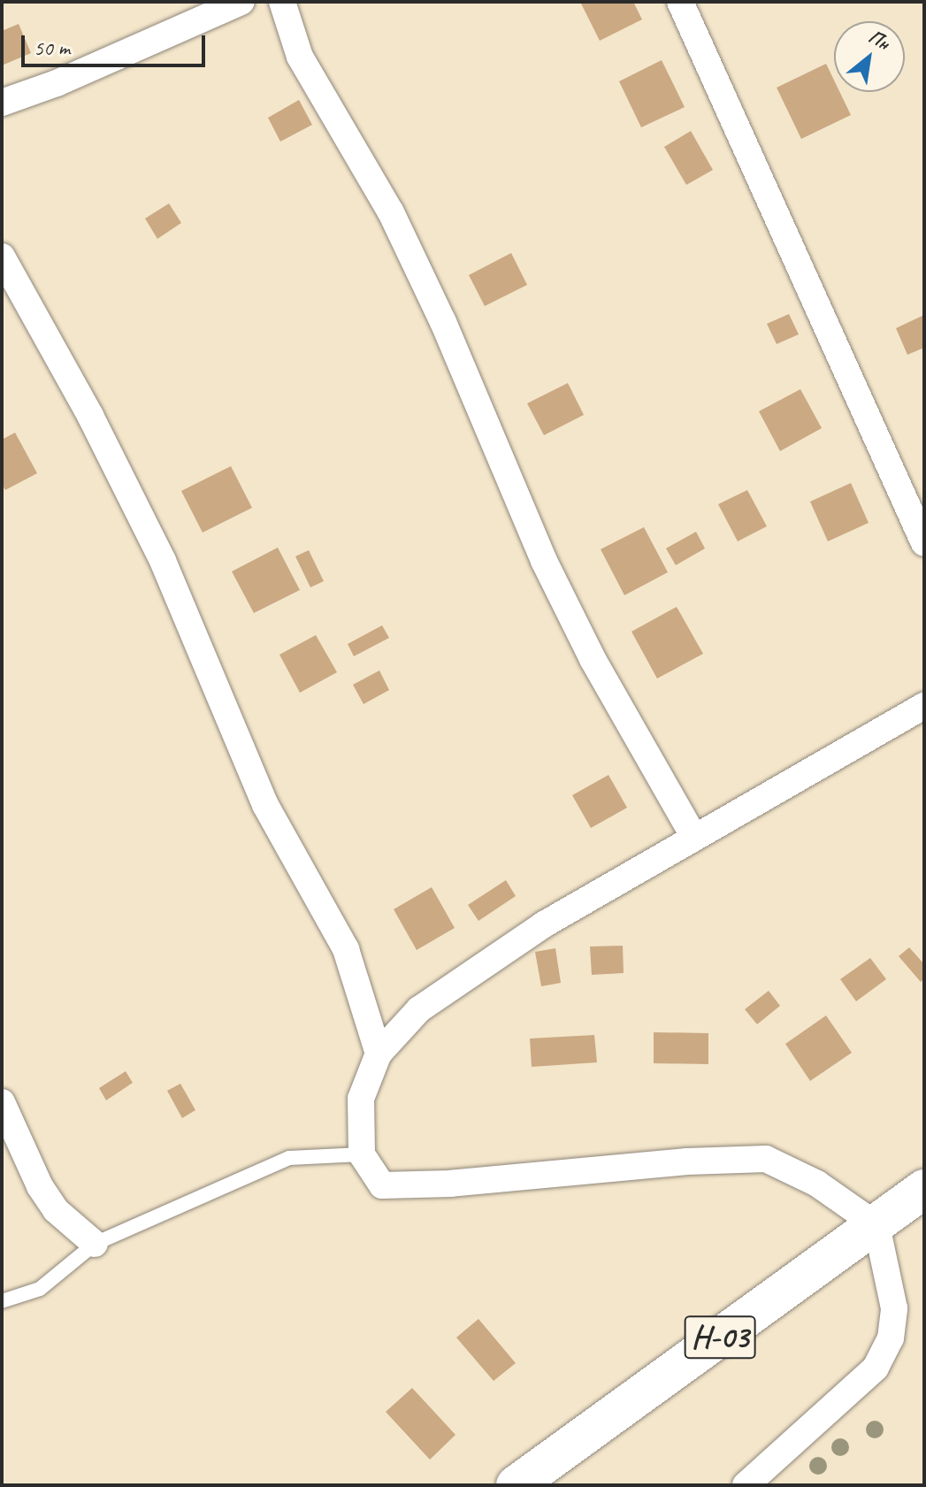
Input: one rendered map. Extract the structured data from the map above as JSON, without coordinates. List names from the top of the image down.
{
  "streets": {
    "main road": ["Н-03"]
  },
  "scale_bar": "50 m",
  "north": "top right"
}
